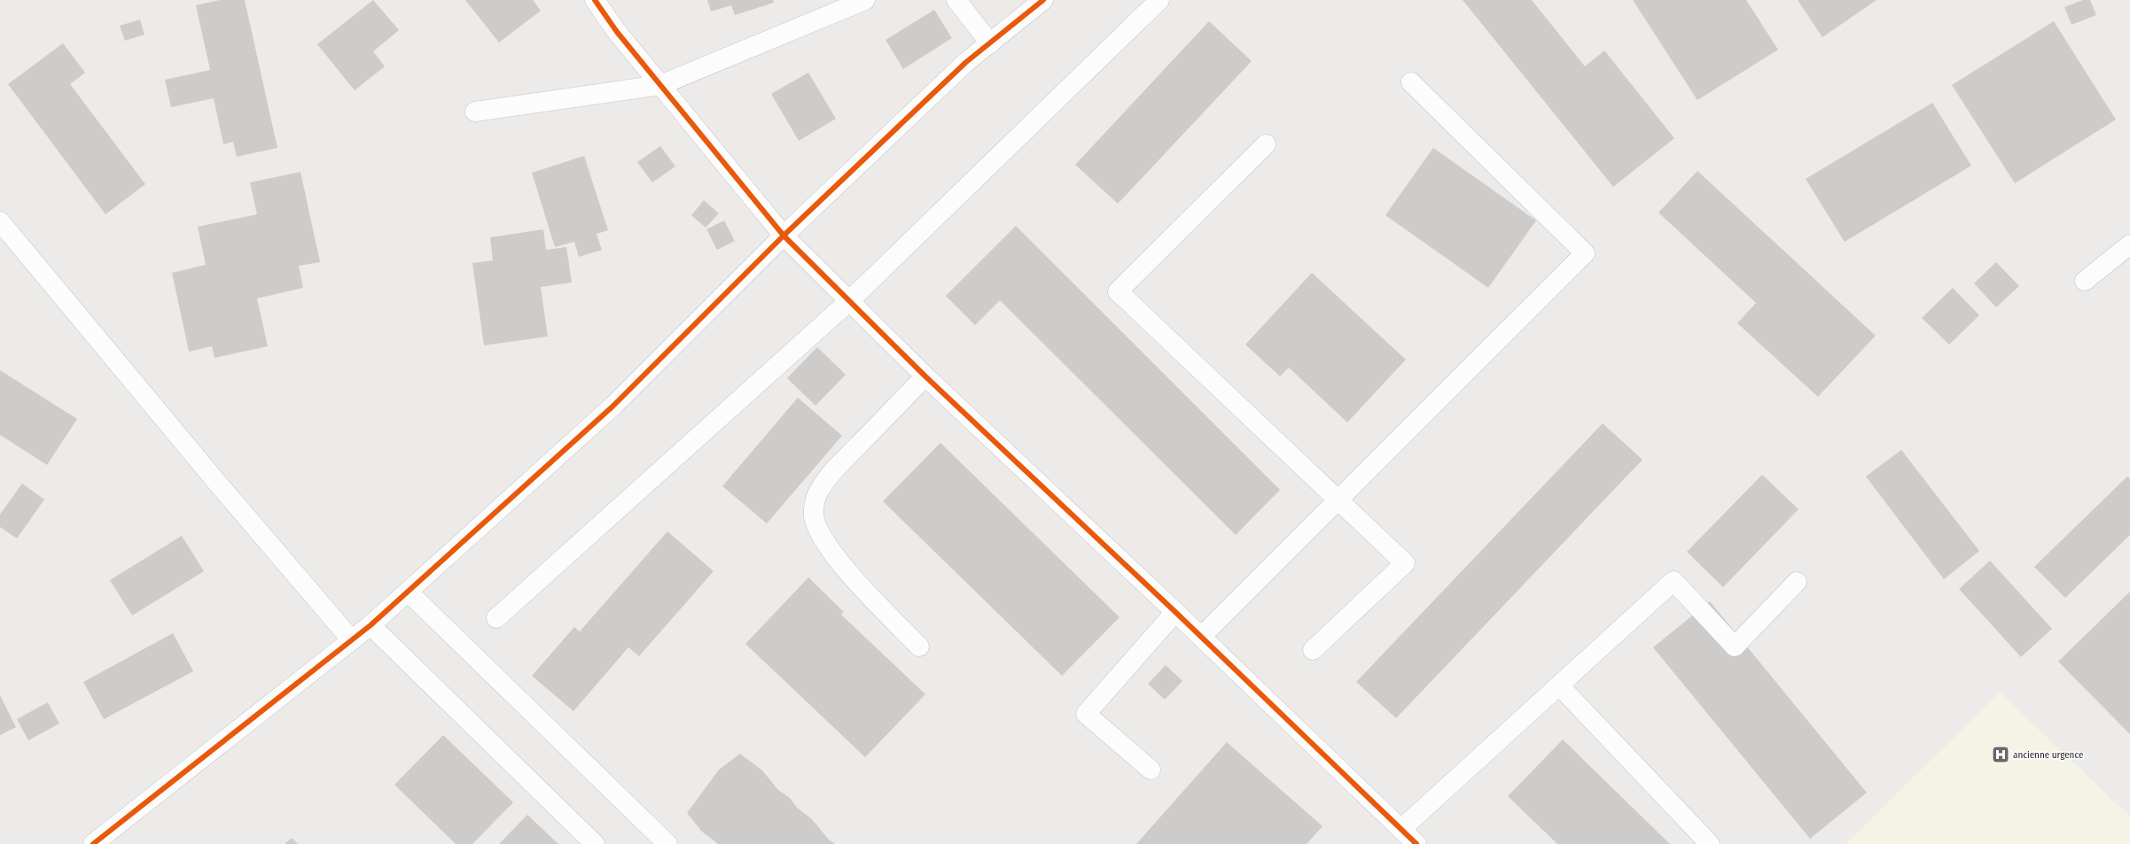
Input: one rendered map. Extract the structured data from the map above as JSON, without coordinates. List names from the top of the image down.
{
  "places": {
    "hospital": ["ancienne urgence"]
  }
}
